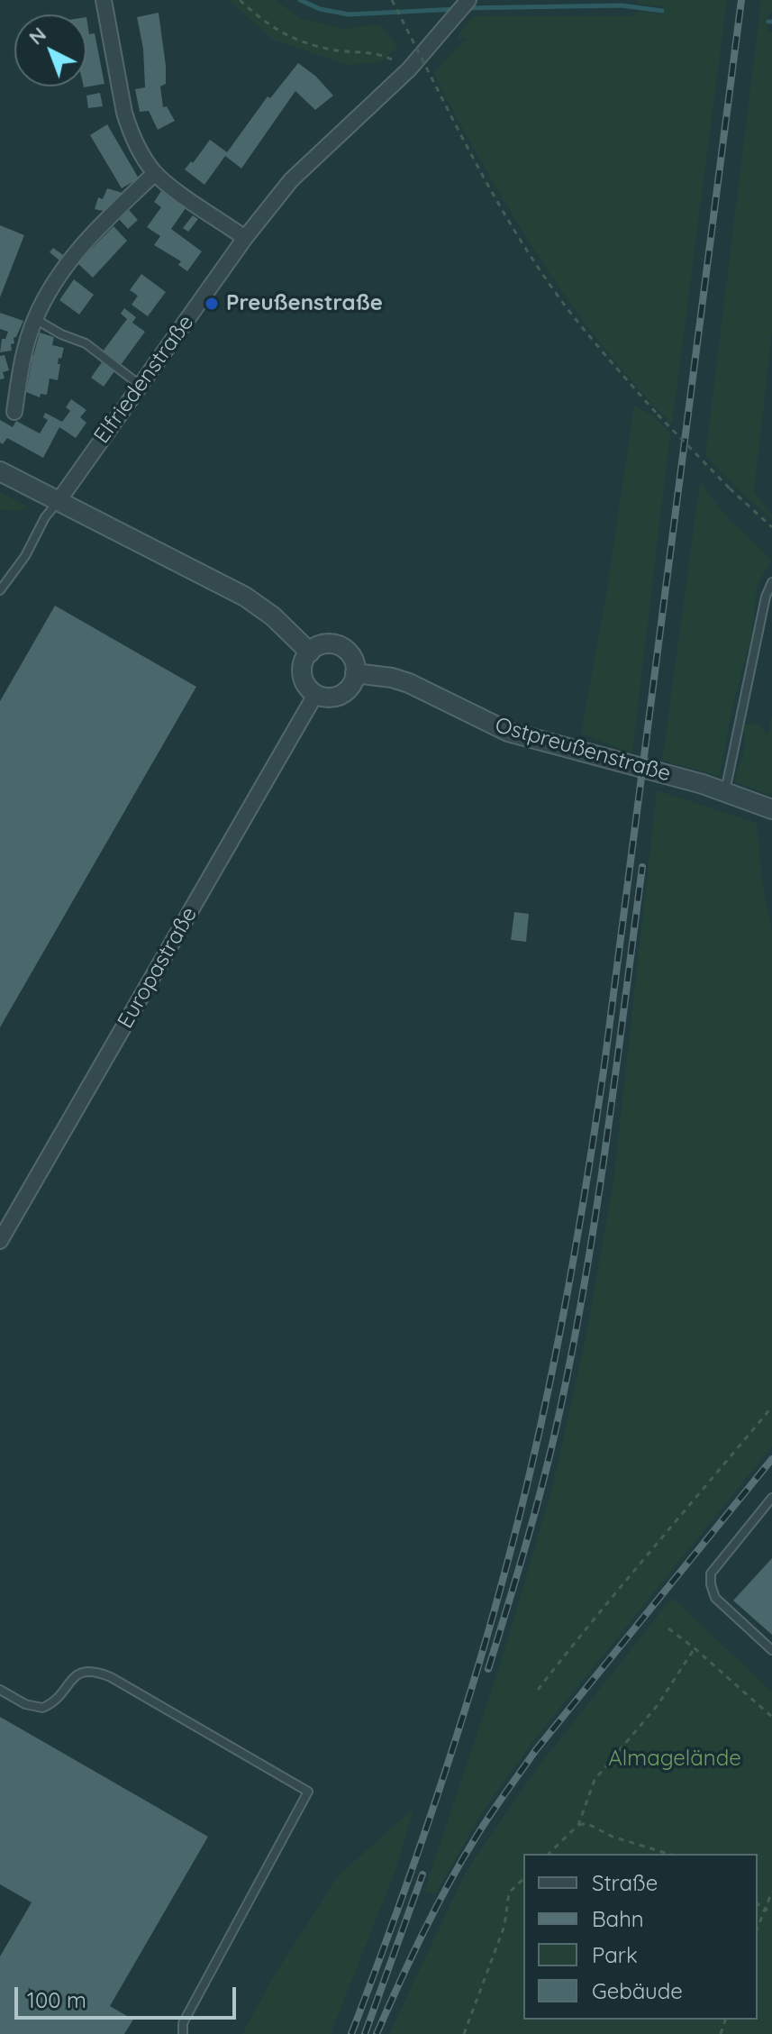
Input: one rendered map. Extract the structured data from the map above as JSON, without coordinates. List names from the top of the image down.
{
  "streets": {
    "street": ["Elfriedenstraße", "Ostpreußenstraße", "Europastraße"]
  },
  "crossings": [
    ["Ostpreußenstraße", "Europastraße"]
  ],
  "parks": ["Almagelände"],
  "places": ["Preußenstraße"],
  "legend": [
    "Straße",
    "Bahn",
    "Park",
    "Gebäude"
  ],
  "scale_bar": "100 m",
  "north": "top left"
}
